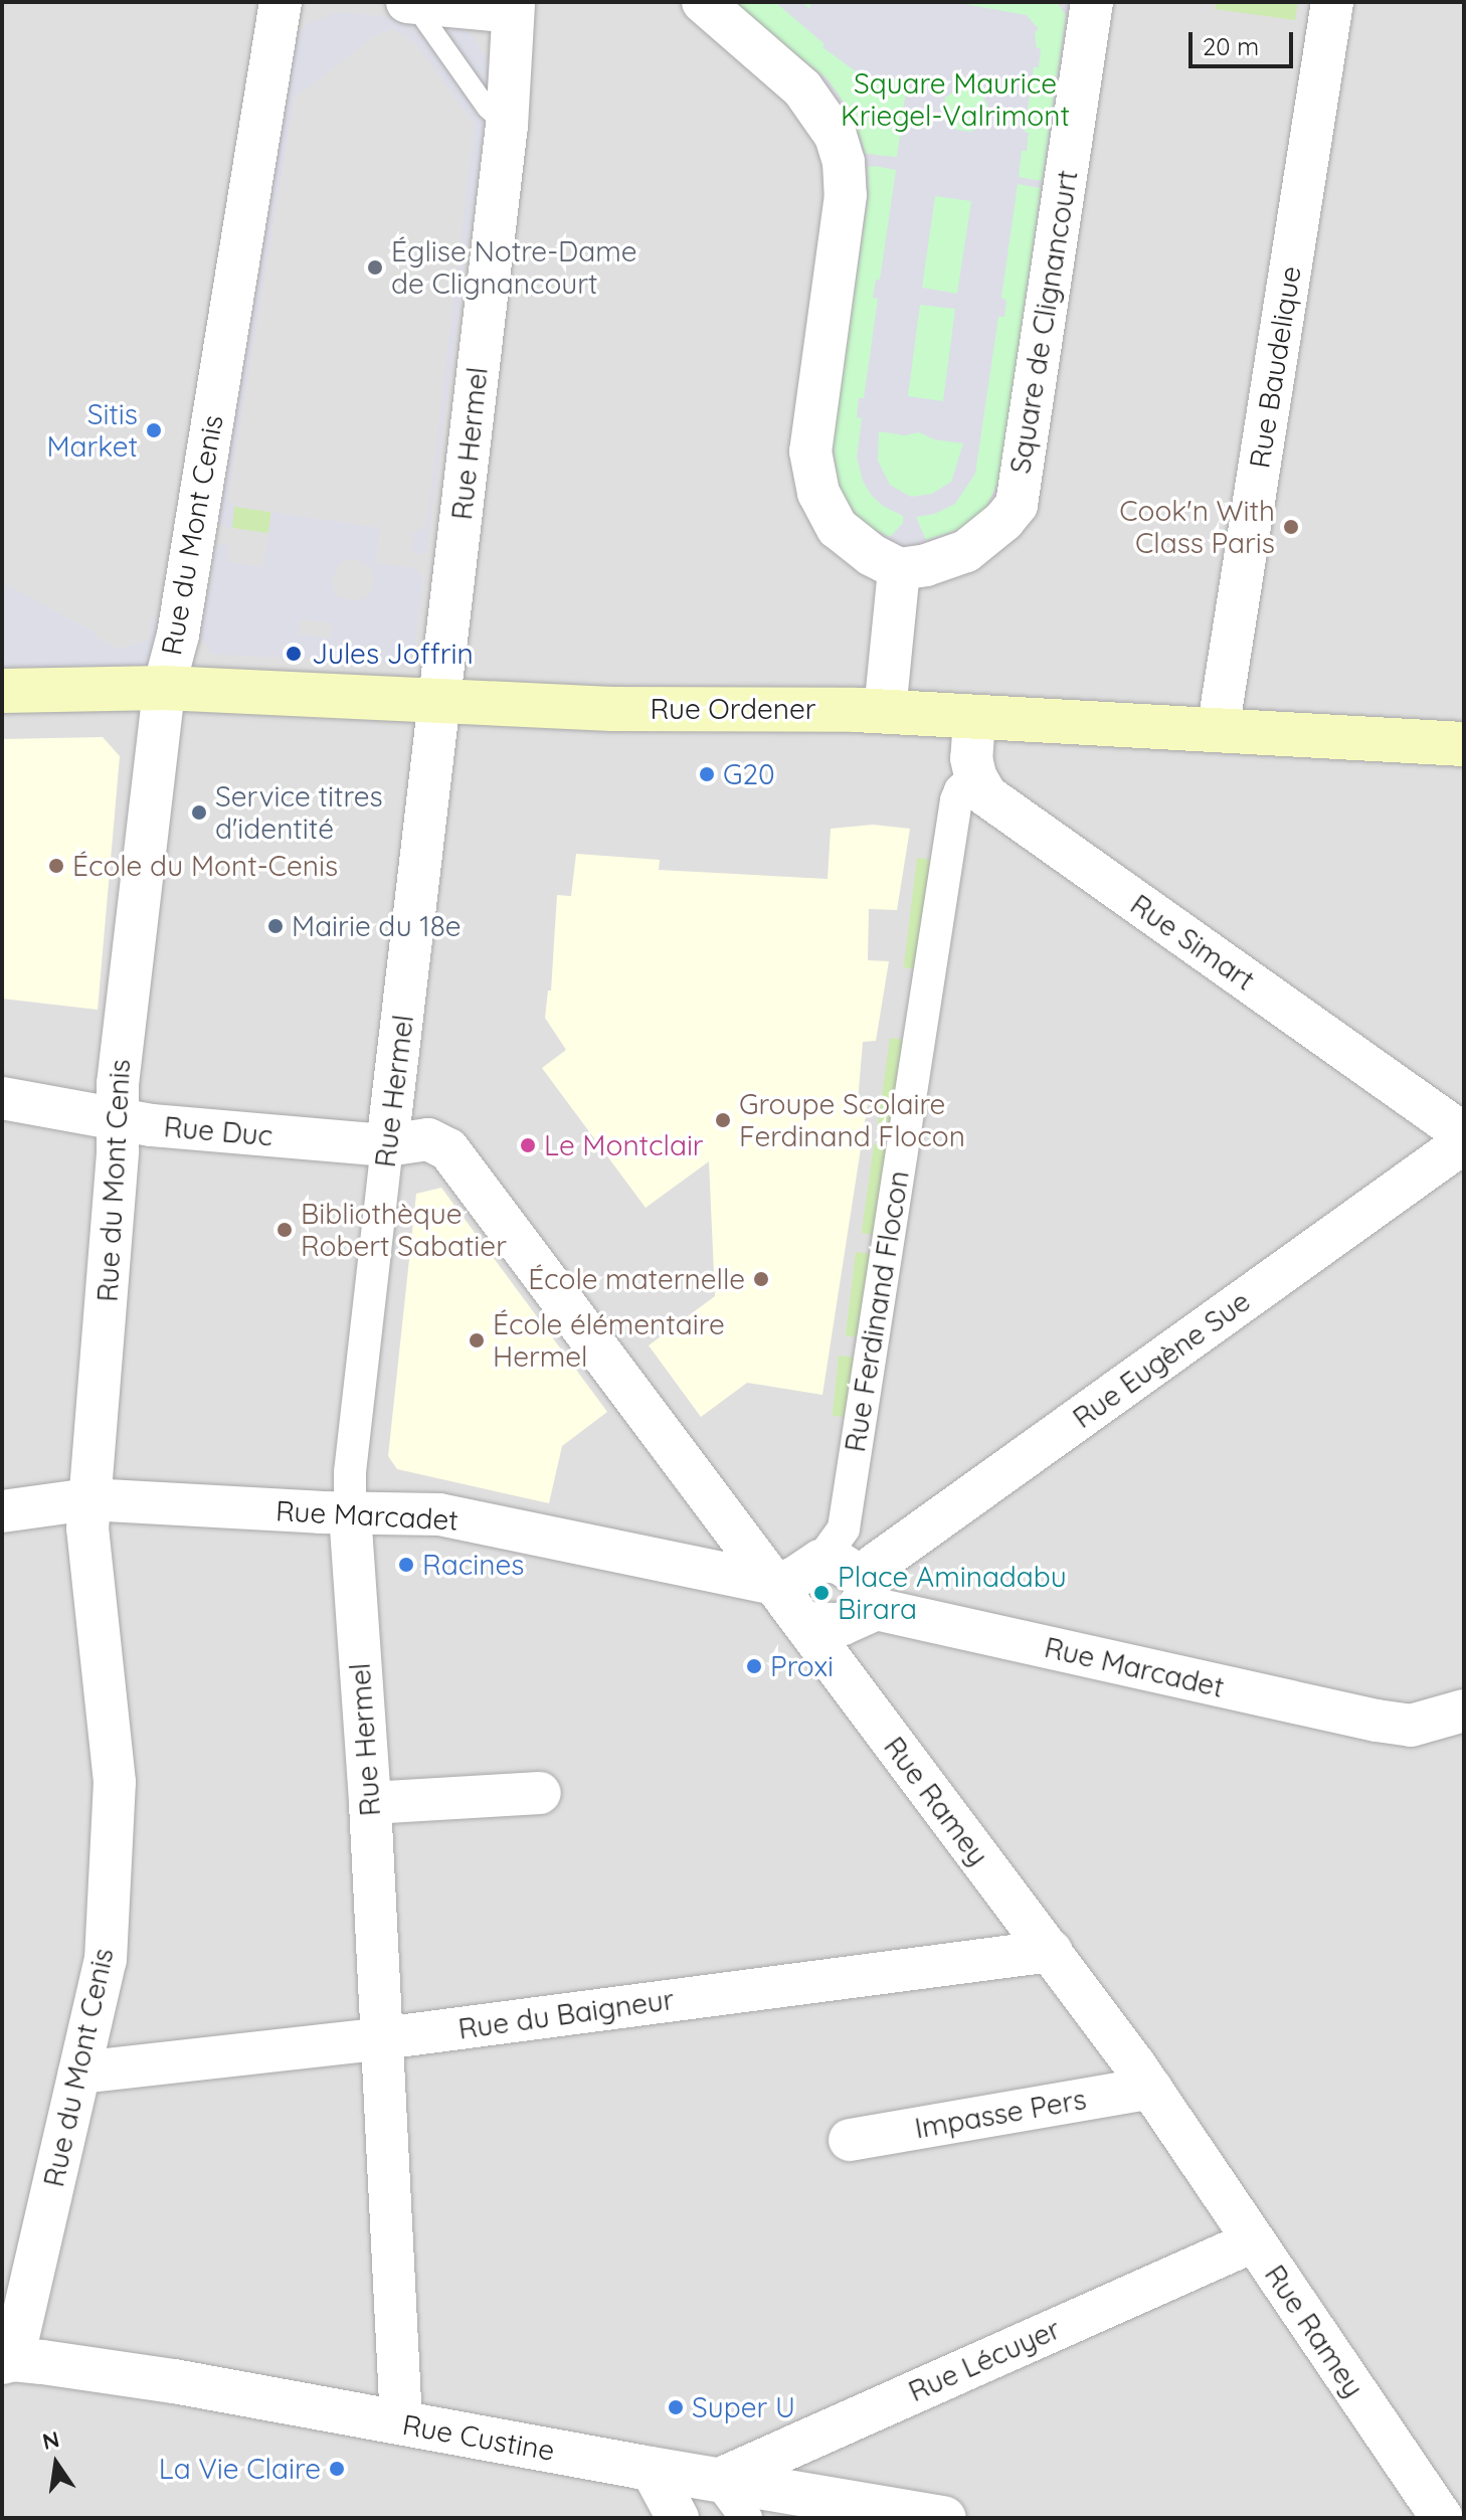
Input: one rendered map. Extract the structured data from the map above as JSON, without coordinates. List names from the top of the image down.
{
  "streets": {
    "main road": ["Rue Ordener"],
    "street": [
      "Square de Clignancourt",
      "Rue Baudelique",
      "Rue Hermel",
      "Rue du Mont Cenis",
      "Rue Simart",
      "Rue Duc",
      "Rue Ferdinand Flocon",
      "Rue Eugène Sue",
      "Rue Marcadet",
      "Rue Ramey",
      "Rue du Baigneur",
      "Impasse Pers",
      "Rue Lécuyer",
      "Rue Custine"
    ]
  },
  "crossings": [
    ["Rue Baudelique", "Rue Ordener"],
    ["Rue Hermel", "Rue Ordener"],
    ["Rue Hermel", "Rue Duc"],
    ["Rue Hermel", "Rue Marcadet"],
    ["Rue Hermel", "Rue Ramey"],
    ["Rue Hermel", "Rue du Baigneur"],
    ["Rue Hermel", "Rue Custine"],
    ["Rue du Mont Cenis", "Rue Ordener"],
    ["Rue du Mont Cenis", "Rue Duc"],
    ["Rue du Mont Cenis", "Rue Marcadet"],
    ["Rue du Mont Cenis", "Rue du Baigneur"],
    ["Rue du Mont Cenis", "Rue Custine"],
    ["Rue Simart", "Rue Ferdinand Flocon"],
    ["Rue Duc", "Rue Ramey"],
    ["Rue Eugène Sue", "Rue Marcadet"],
    ["Rue Marcadet", "Rue Ramey"],
    ["Rue Ramey", "Rue du Baigneur"],
    ["Rue Ramey", "Impasse Pers"],
    ["Rue Ramey", "Rue Lécuyer"],
    ["Rue Lécuyer", "Rue Custine"]
  ],
  "parks": ["Square Maurice Kriegel-Valrimont"],
  "places": [
    "Église Notre-Dame de Clignancourt",
    "Sitis Market",
    "Cook'n With Class Paris",
    "Jules Joffrin",
    "G20",
    "Service titres d'identité",
    "École du Mont-Cenis",
    "Mairie du 18e",
    "Groupe Scolaire Ferdinand Flocon",
    "Le Montclair",
    "Bibliothèque Robert Sabatier",
    "École maternelle",
    "École élémentaire Hermel",
    "Racines",
    "Place Aminadabu Birara",
    "Proxi",
    "Super U",
    "La Vie Claire"
  ],
  "scale_bar": "20 m",
  "north": "top"
}
